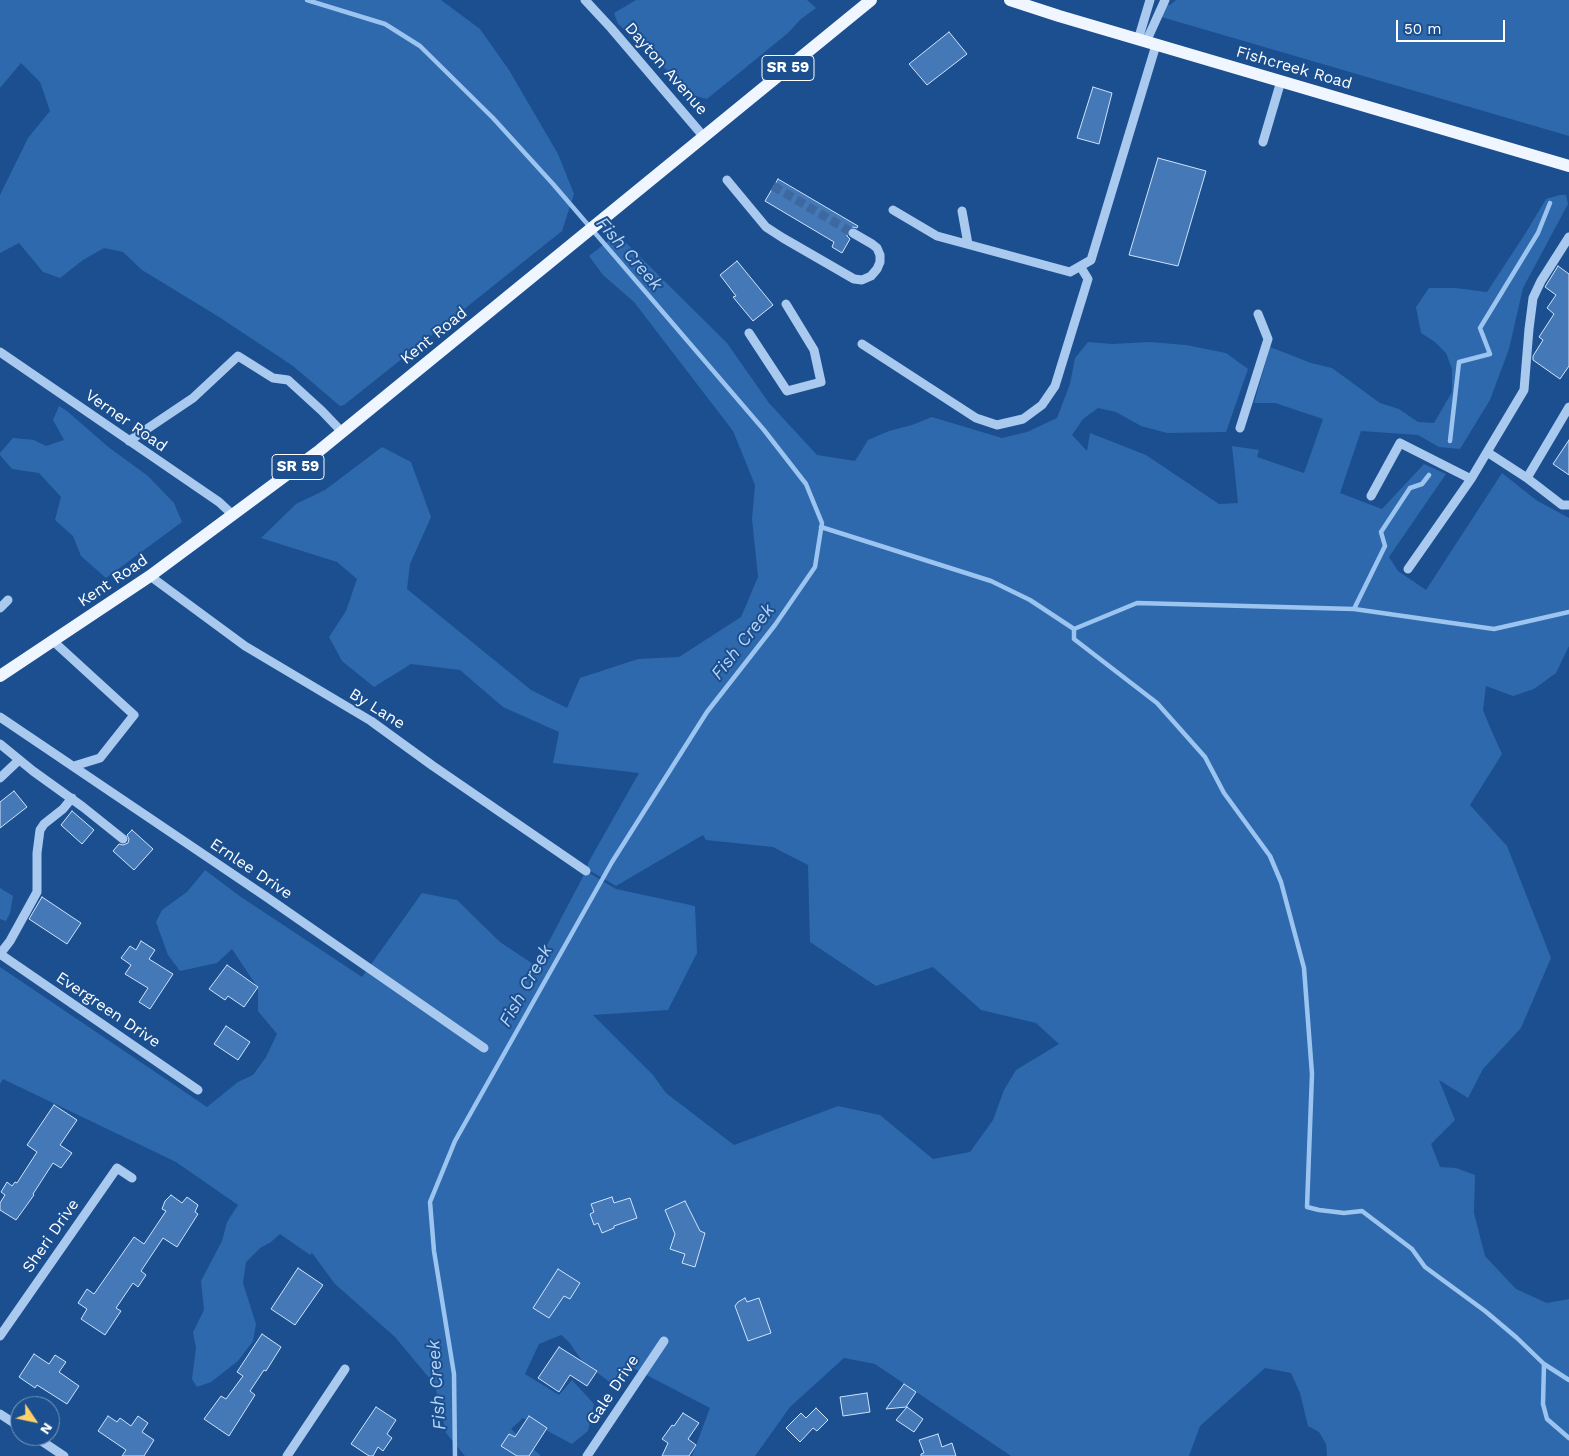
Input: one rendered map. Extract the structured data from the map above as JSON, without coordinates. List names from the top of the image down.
{
  "streets": {
    "main road": ["SR 59", "Fishcreek Road", "Kent Road"],
    "street": [
      "Dayton Avenue",
      "Verner Road",
      "By Lane",
      "Ernlee Drive",
      "Evergreen Drive",
      "Sheri Drive",
      "Gale Drive"
    ]
  },
  "crossings": [
    ["Dayton Avenue", "Kent Road"],
    ["Kent Road", "Verner Road"],
    ["Kent Road", "By Lane"]
  ],
  "water": ["Fish Creek"],
  "scale_bar": "50 m",
  "north": "bottom right"
}
